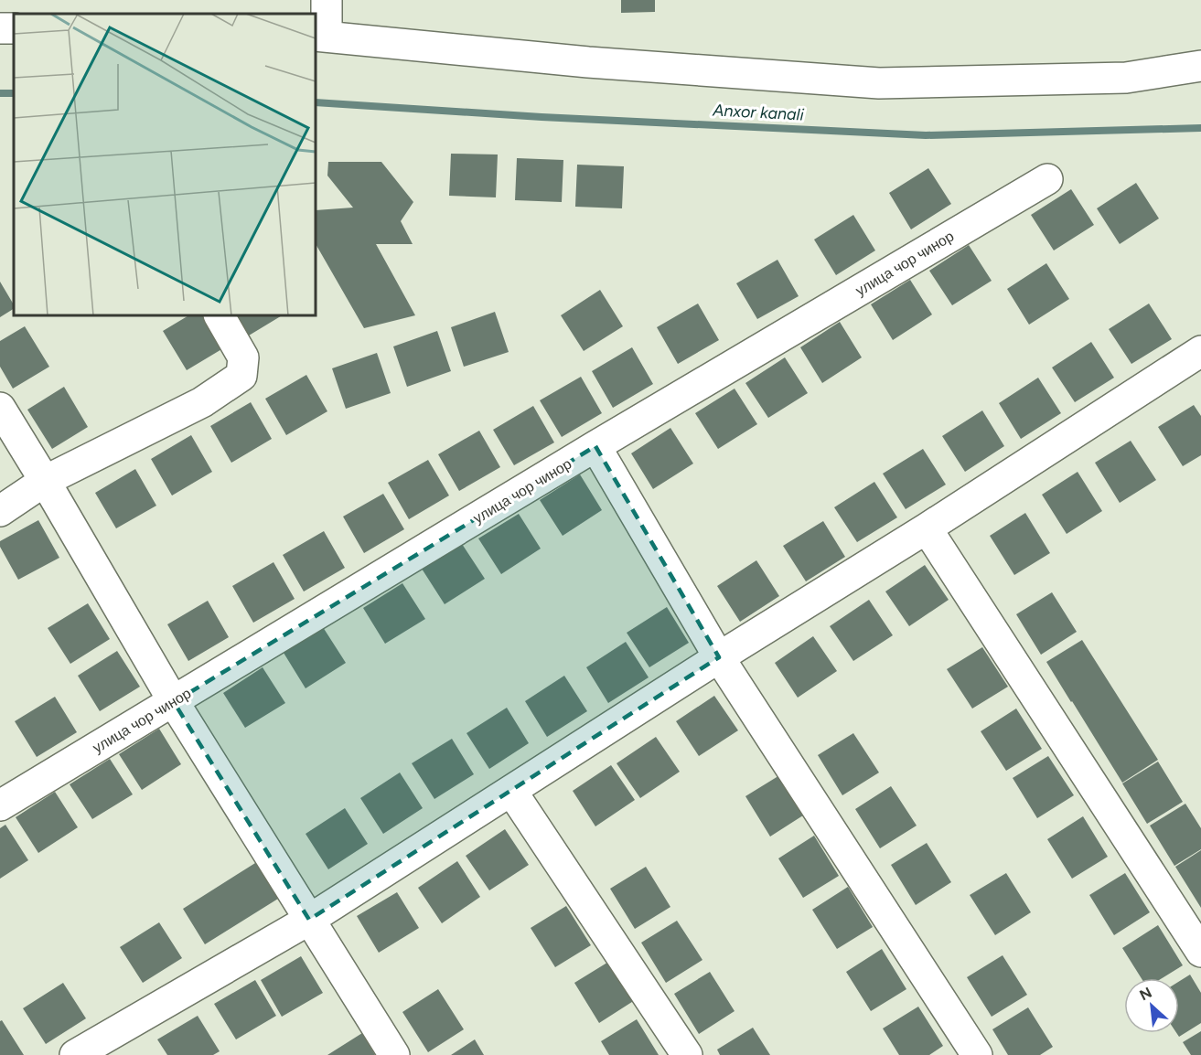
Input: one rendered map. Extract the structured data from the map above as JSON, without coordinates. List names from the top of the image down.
{
  "streets": {
    "street": ["улица чор чинор"]
  },
  "water": ["Anxor kanali"],
  "north": "top left"
}
